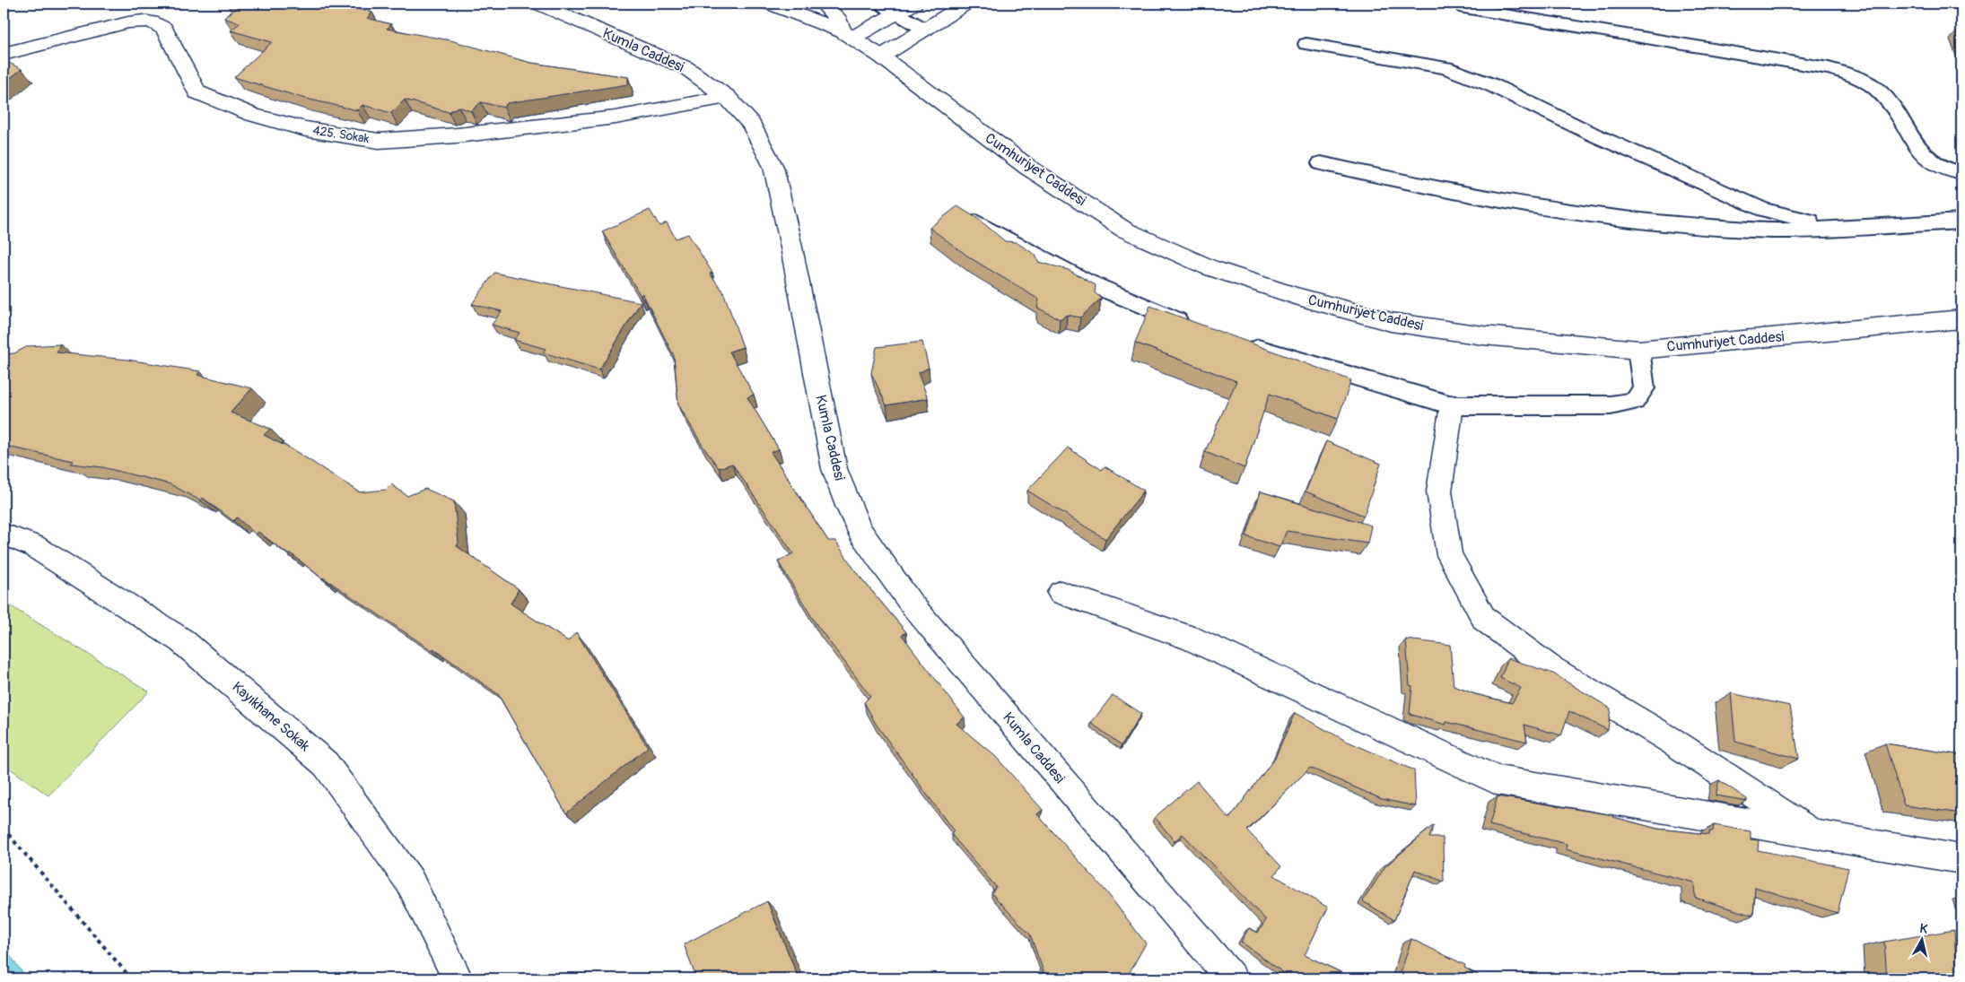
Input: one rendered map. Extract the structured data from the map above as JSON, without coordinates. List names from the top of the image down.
{
  "streets": {
    "street": [
      "Kumla Caddesi",
      "425. Sokak",
      "Cumhuriyet Caddesi",
      "Kayıkhane Sokak"
    ]
  },
  "crossings": [
    ["Kumla Caddesi", "425. Sokak"]
  ],
  "north": "top"
}
